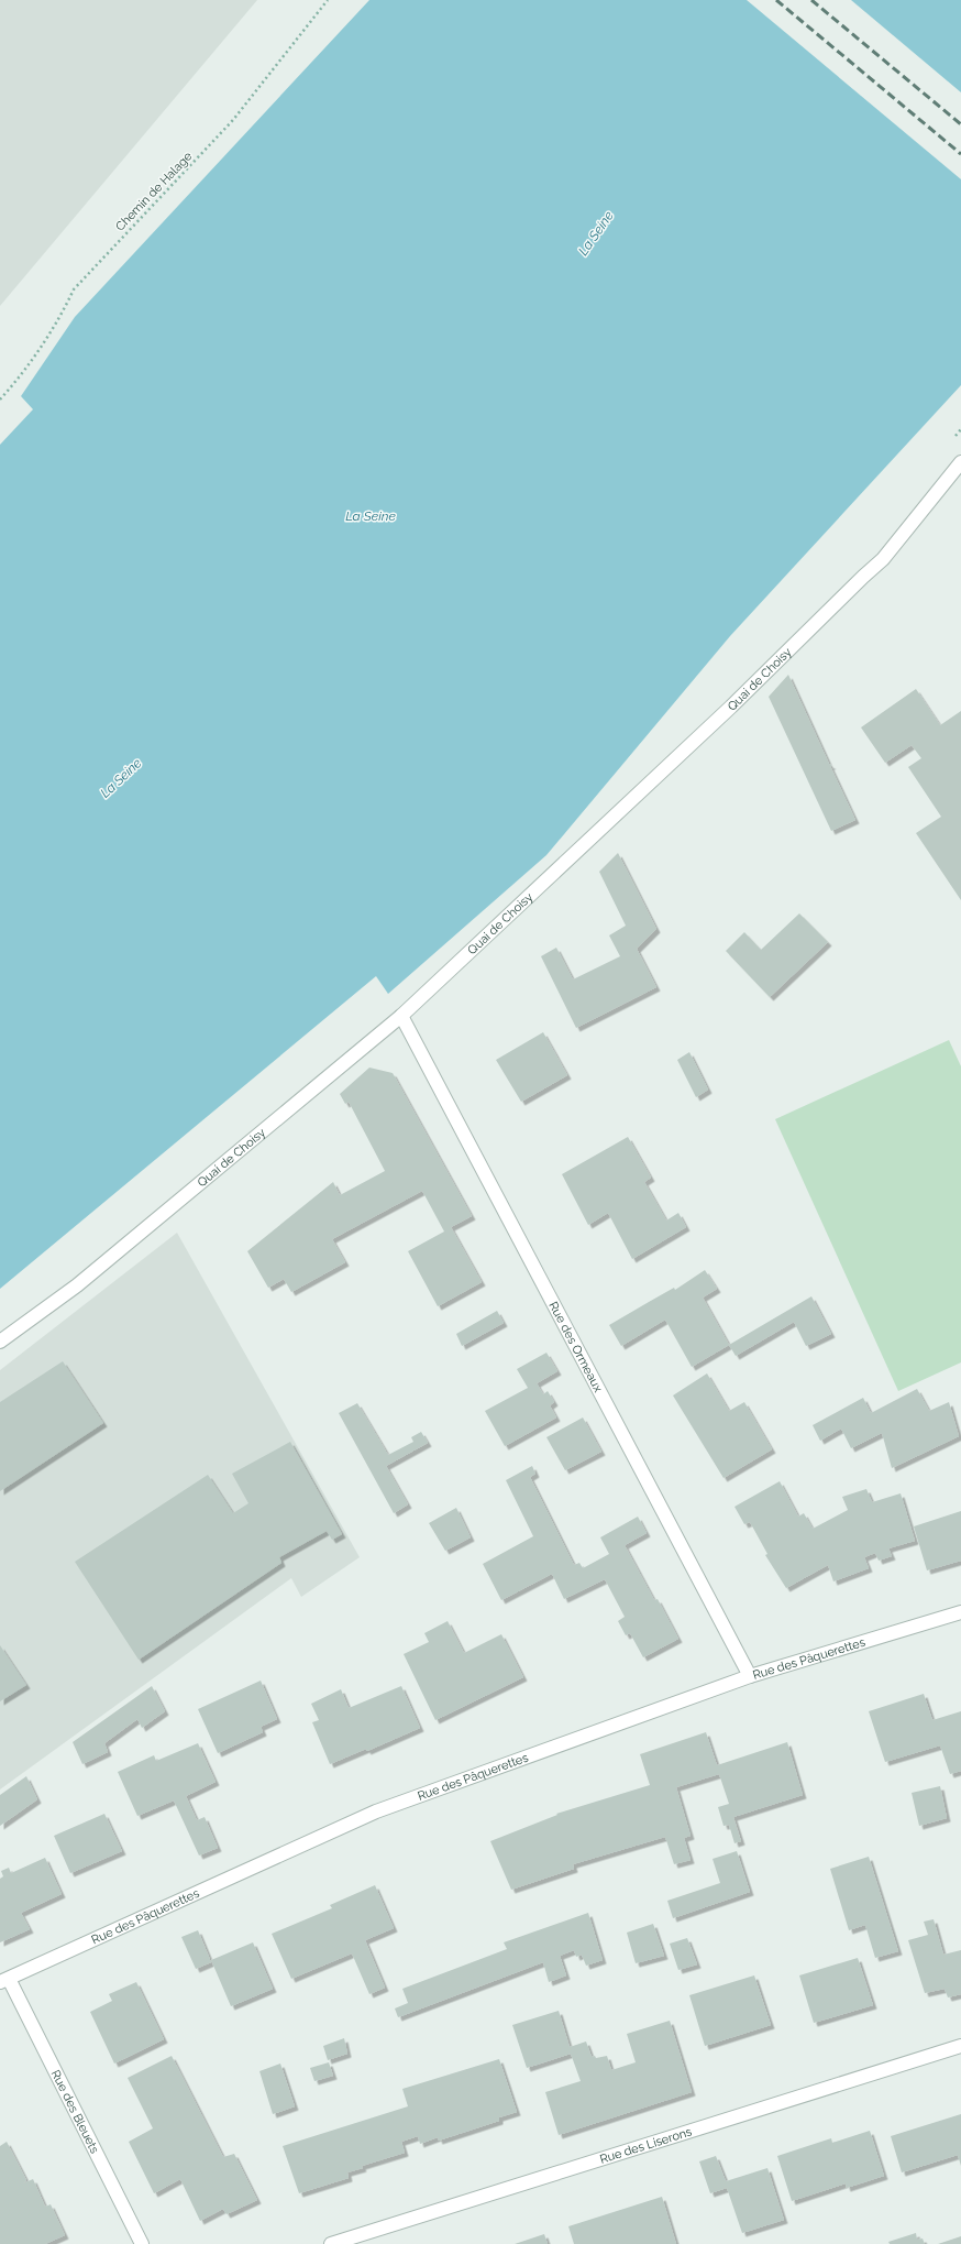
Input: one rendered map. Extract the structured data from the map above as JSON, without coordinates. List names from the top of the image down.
{
  "streets": {
    "street": [
      "Quai de Choisy",
      "Rue des Ormeaux",
      "Rue des Pâquerettes",
      "Rue des Bleuets",
      "Rue des Liserons"
    ],
    "path": ["Chemin de Halage"]
  },
  "crossings": [
    ["Quai de Choisy", "Rue des Ormeaux"],
    ["Rue des Ormeaux", "Rue des Pâquerettes"],
    ["Rue des Pâquerettes", "Rue des Bleuets"]
  ],
  "water": ["La Seine"]
}
